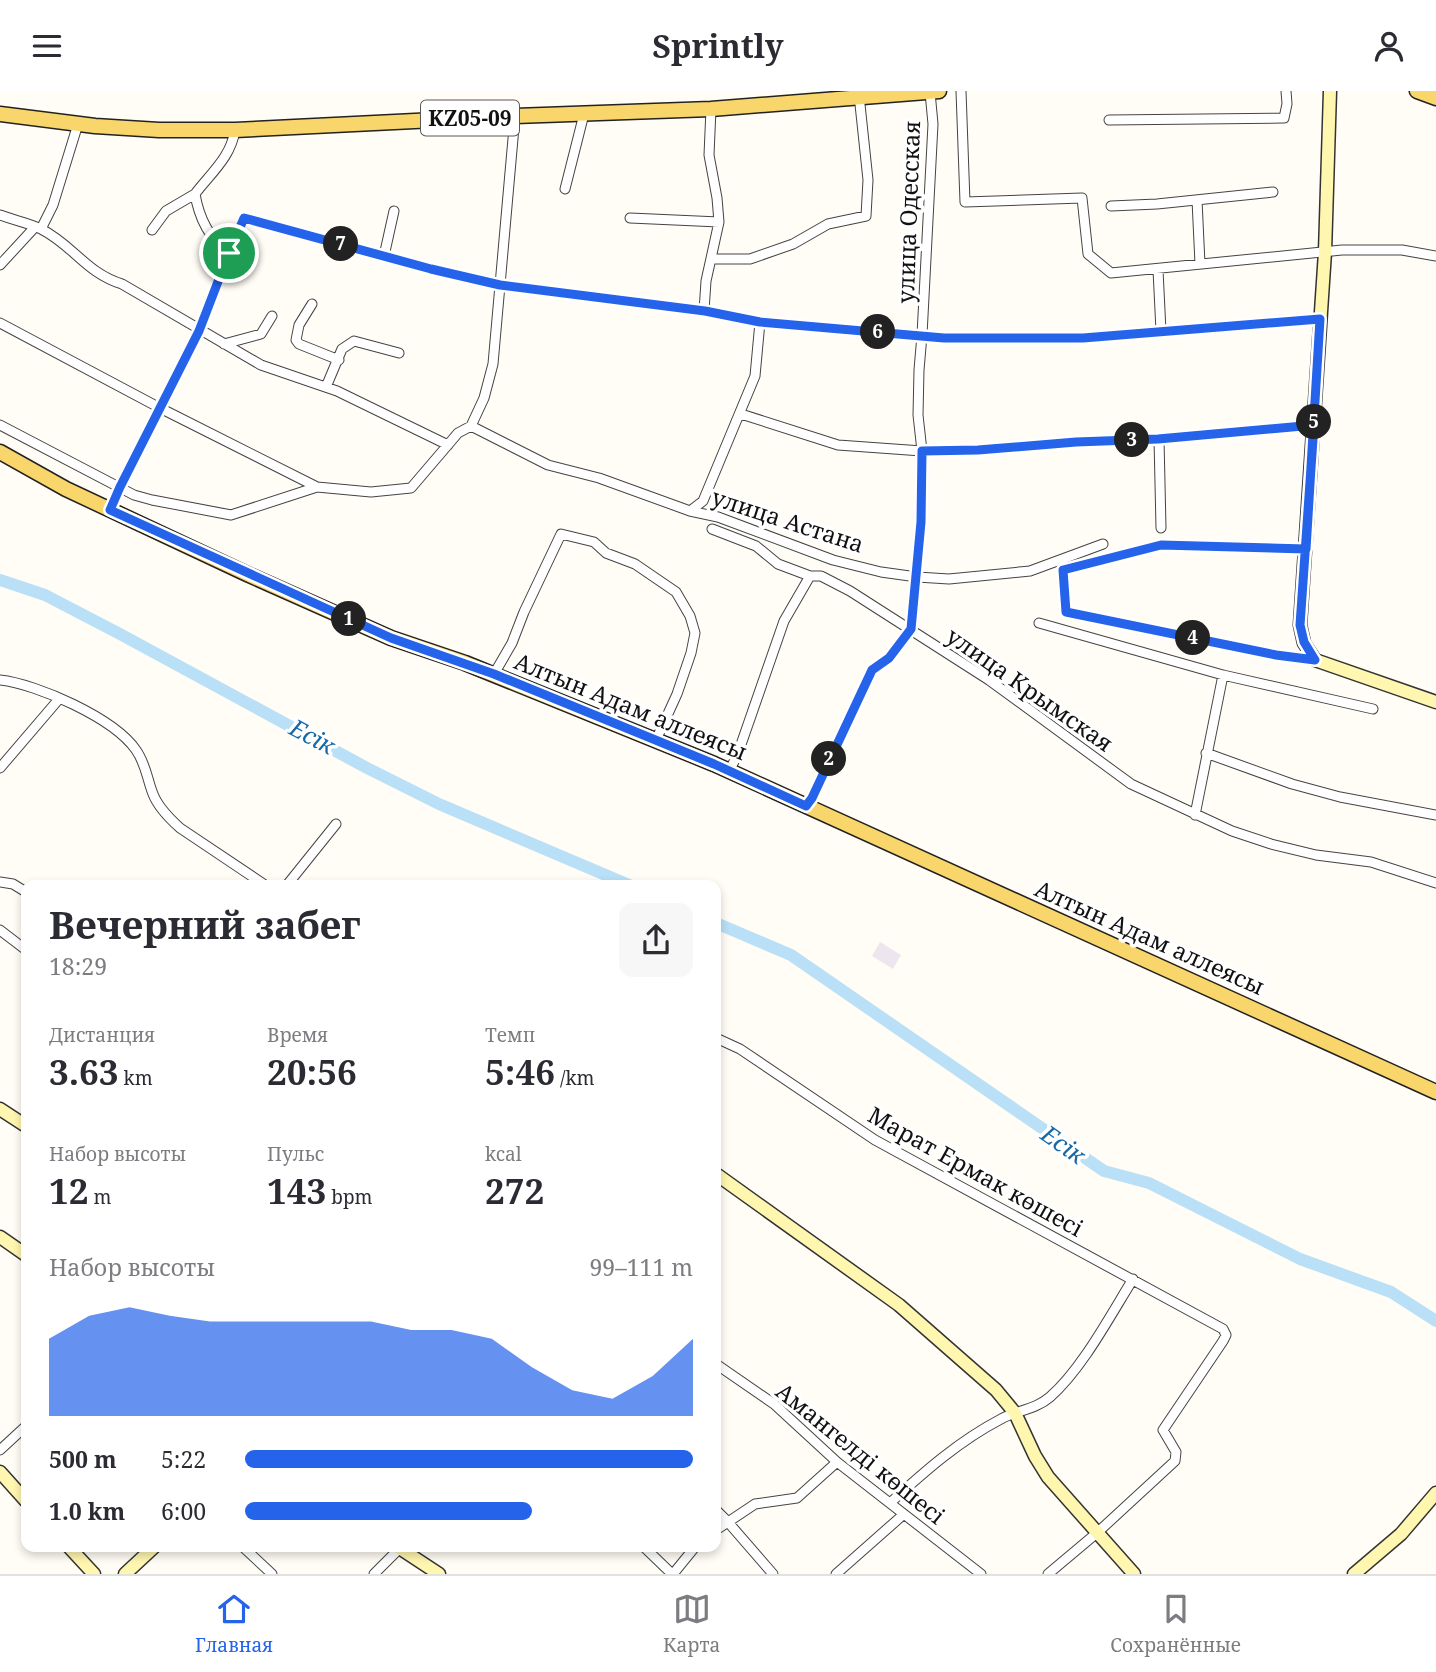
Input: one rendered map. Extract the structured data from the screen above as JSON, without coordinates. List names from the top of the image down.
{
  "streets": {
    "main road": ["KZ05-09", "Алтын Адам аллеясы"],
    "street": [
      "улица Одесская",
      "улица Астана",
      "улица Крымская",
      "Марат Ермак көшесі",
      "Амангелді көшесі"
    ]
  },
  "crossings": [
    ["KZ05-09", "улица Одесская"],
    ["улица Одесская", "улица Астана"],
    ["улица Одесская", "улица Крымская"]
  ],
  "water": ["Есік"],
  "page": {
    "header": "Sprintly",
    "pins": [
      "7",
      "6",
      "5",
      "3",
      "1",
      "4",
      "2"
    ],
    "heading": ["Вечерний забег", "18:29"],
    "stats": [
      ["Дистанция", "3.63 km"],
      ["Время", "20:56"],
      ["Темп", "5:46 /km"],
      ["Набор высоты", "12 m"],
      ["Пульс", "143 bpm"],
      ["kcal", "272"]
    ],
    "chart": ["Набор высоты", "99–111 m"],
    "list": [
      {
        "name": "500 m",
        "note": "5:22"
      },
      {
        "name": "1.0 km",
        "note": "6:00"
      }
    ],
    "tabs": ["Главная", "Карта", "Сохранённые"]
  }
}
